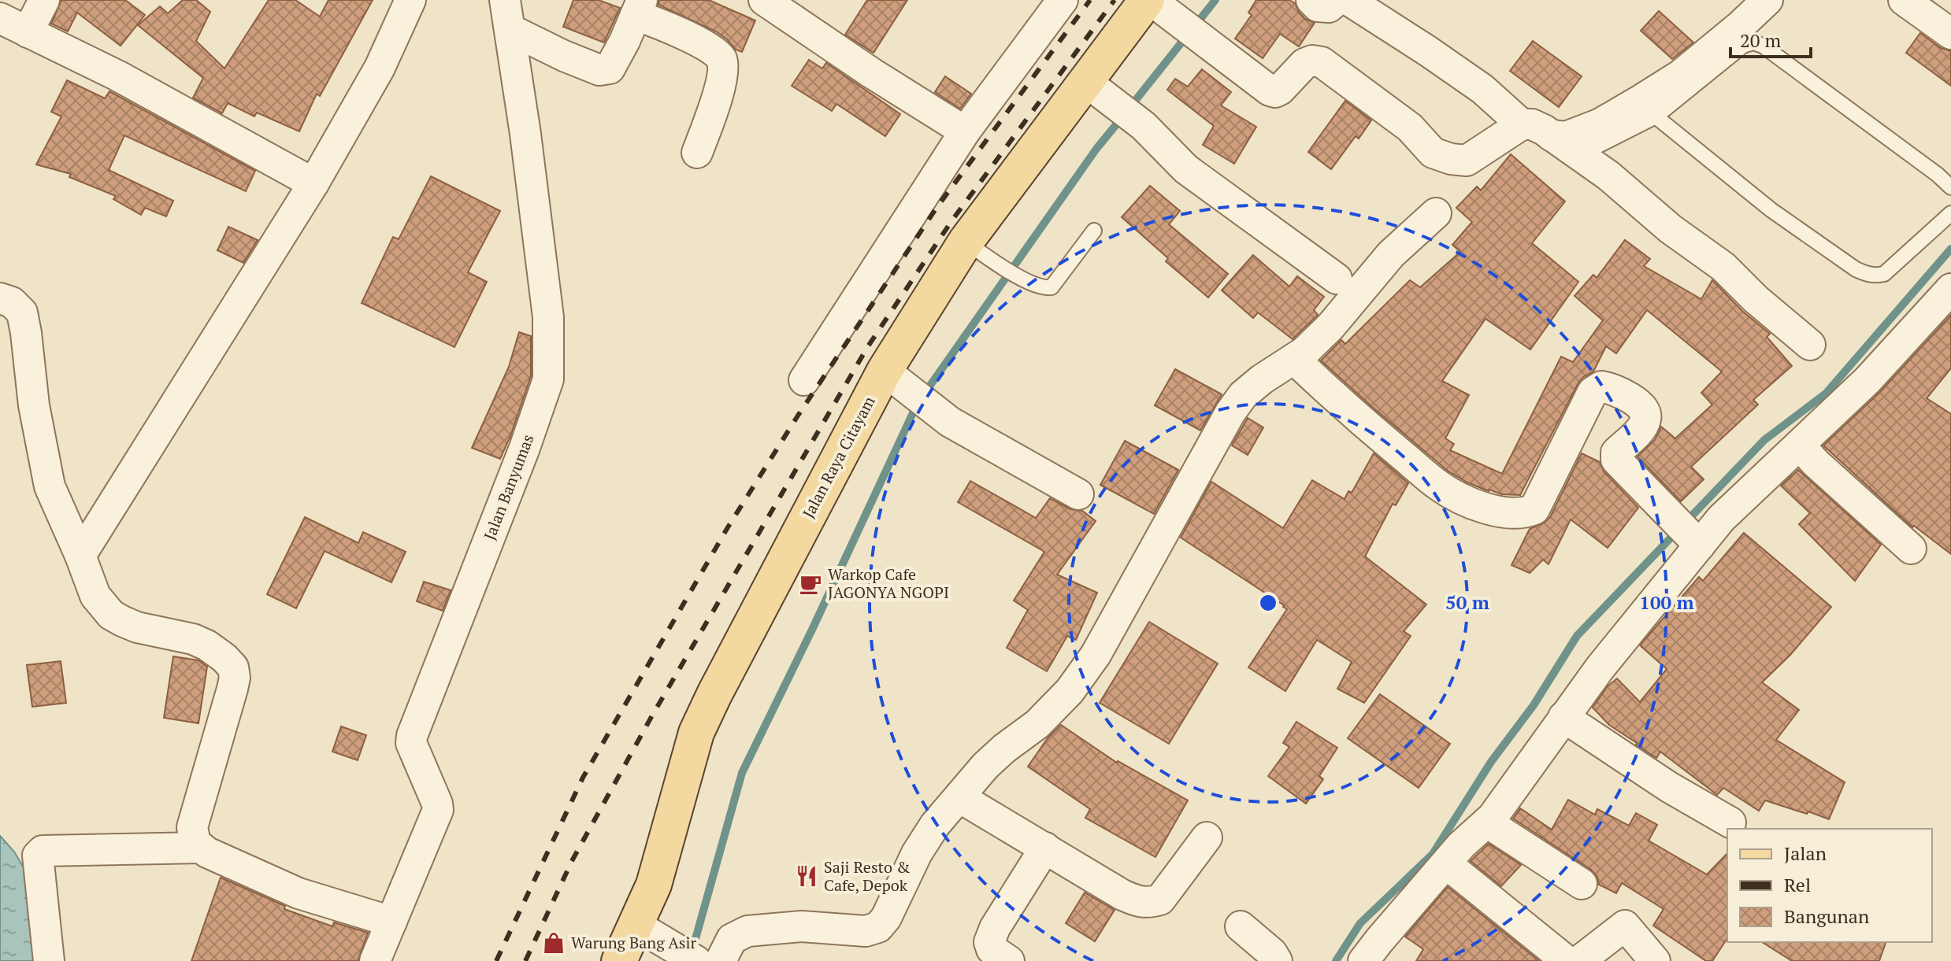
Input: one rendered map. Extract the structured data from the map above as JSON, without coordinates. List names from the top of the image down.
{
  "streets": {
    "main road": ["Jalan Raya Citayam"],
    "street": ["Jalan Banyumas"]
  },
  "places": {
    "cafe": ["Warkop Cafe JAGONYA NGOPI"],
    "restaurant": ["Saji Resto & Cafe, Depok"],
    "shop": ["Warung Bang Asir"]
  },
  "legend": ["Jalan", "Rel", "Bangunan"],
  "scale_bar": "20 m",
  "rings": ["50 m", "100 m"]
}
